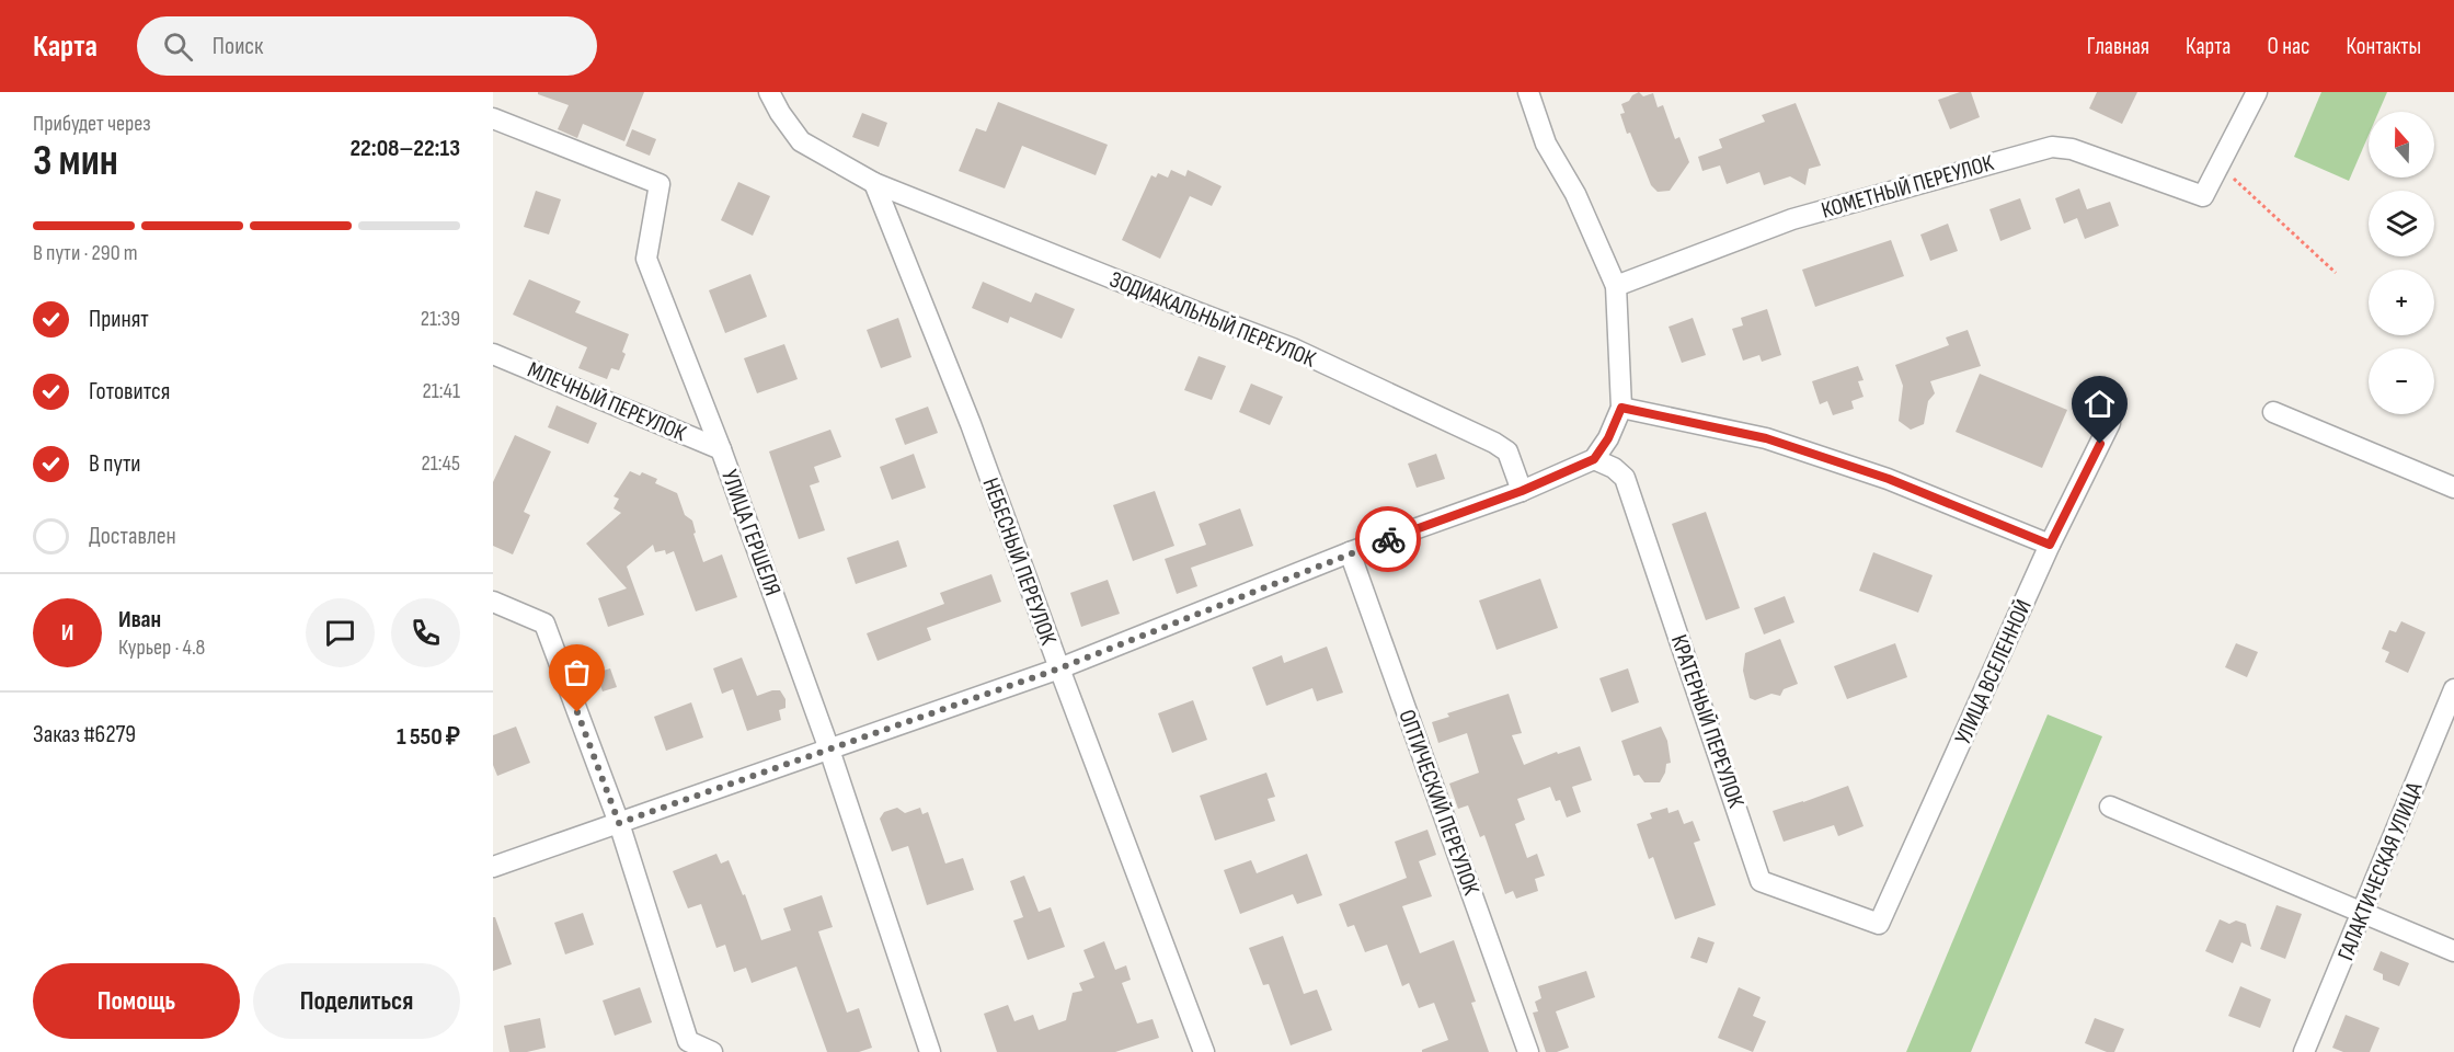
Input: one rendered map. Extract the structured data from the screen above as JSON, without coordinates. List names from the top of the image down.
{
  "streets": {
    "street": [
      "КОМЕТНЫЙ ПЕРЕУЛОК",
      "ЗОДИАКАЛЬНЫЙ ПЕРЕУЛОК",
      "МЛЕЧНЫЙ ПЕРЕУЛОК",
      "УЛИЦА ГЕРШЕЛЯ",
      "НЕБЕСНЫЙ ПЕРЕУЛОК",
      "УЛИЦА ВСЕЛЕННОЙ",
      "КРАТЕРНЫЙ ПЕРЕУЛОК",
      "ОПТИЧЕСКИЙ ПЕРЕУЛОК",
      "ГАЛАКТИЧЕСКАЯ УЛИЦА"
    ]
  },
  "crossings": [
    ["ЗОДИАКАЛЬНЫЙ ПЕРЕУЛОК", "НЕБЕСНЫЙ ПЕРЕУЛОК"],
    ["МЛЕЧНЫЙ ПЕРЕУЛОК", "УЛИЦА ГЕРШЕЛЯ"],
    ["УЛИЦА ВСЕЛЕННОЙ", "КРАТЕРНЫЙ ПЕРЕУЛОК"]
  ],
  "north": "top",
  "page": {
    "header": "Карта",
    "search": "Поиск",
    "nav": [
      "Главная",
      "Карта",
      "О нас",
      "Контакты"
    ],
    "heading": ["3 мин", "Прибудет через", "22:08–22:13"],
    "panel": [
      "Иван",
      "Курьер · 4.8",
      "Заказ #6279",
      "1 550 ₽"
    ],
    "map_buttons": ["+", "−"],
    "bar": "В пути · 290 m",
    "list": [
      ["Принят", "21:39"],
      ["Готовится", "21:41"],
      ["В пути", "21:45"],
      "Доставлен"
    ],
    "round": "И",
    "buttons": ["Помощь", "Поделиться"]
  }
}
